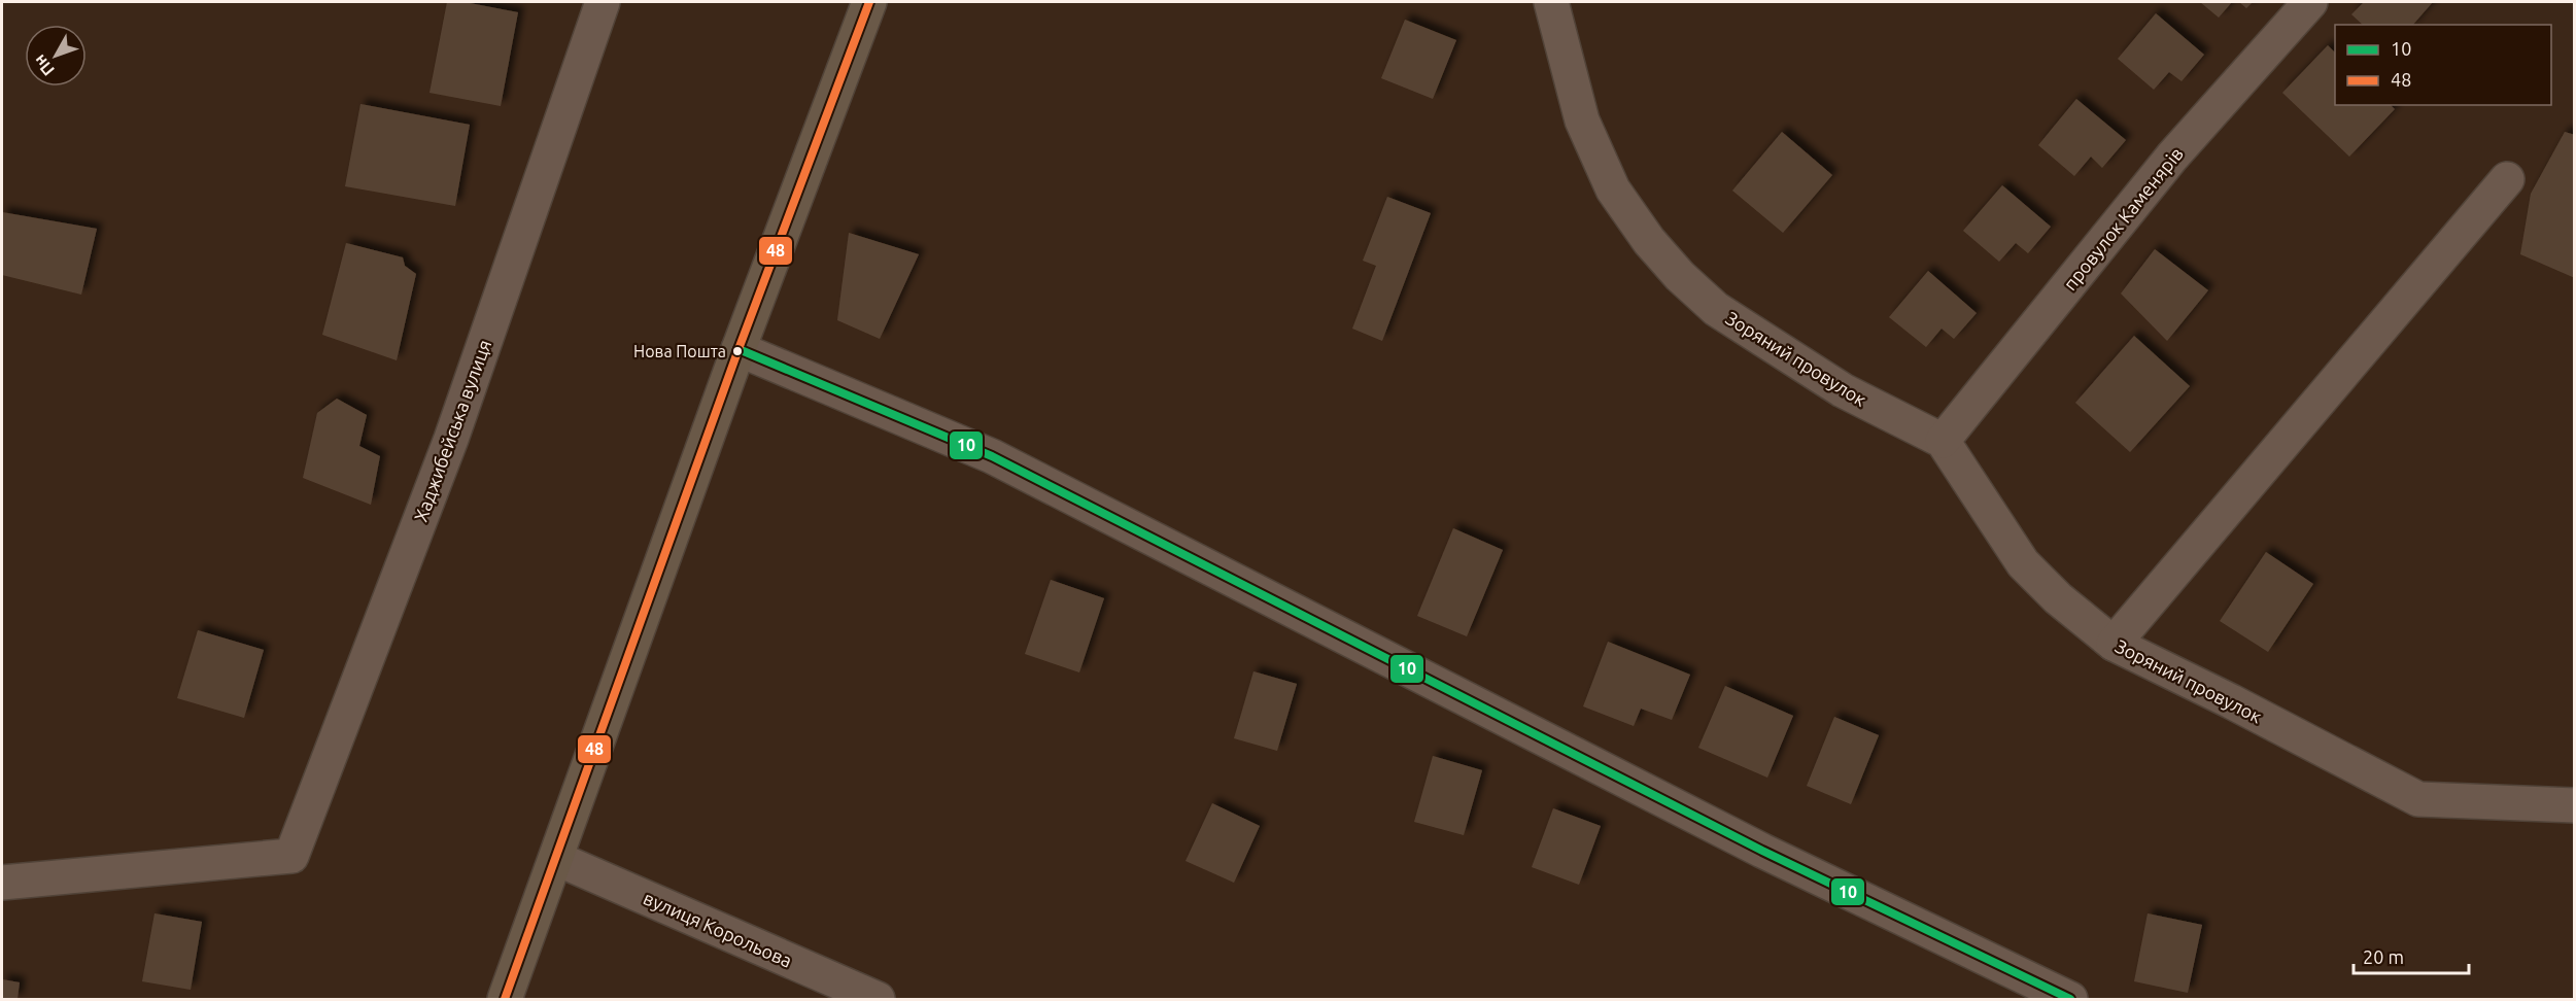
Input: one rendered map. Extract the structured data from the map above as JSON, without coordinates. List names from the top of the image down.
{
  "streets": {
    "street": [
      "провулок Каменярів",
      "Зоряний провулок",
      "Хаджибейська вулиця",
      "вулиця Корольова"
    ]
  },
  "crossings": [
    ["провулок Каменярів", "Зоряний провулок"]
  ],
  "places": ["Нова Пошта"],
  "lines": ["transit line 48", "transit line 10"],
  "legend": ["10", "48"],
  "scale_bar": "20 m",
  "north": "bottom left"
}
